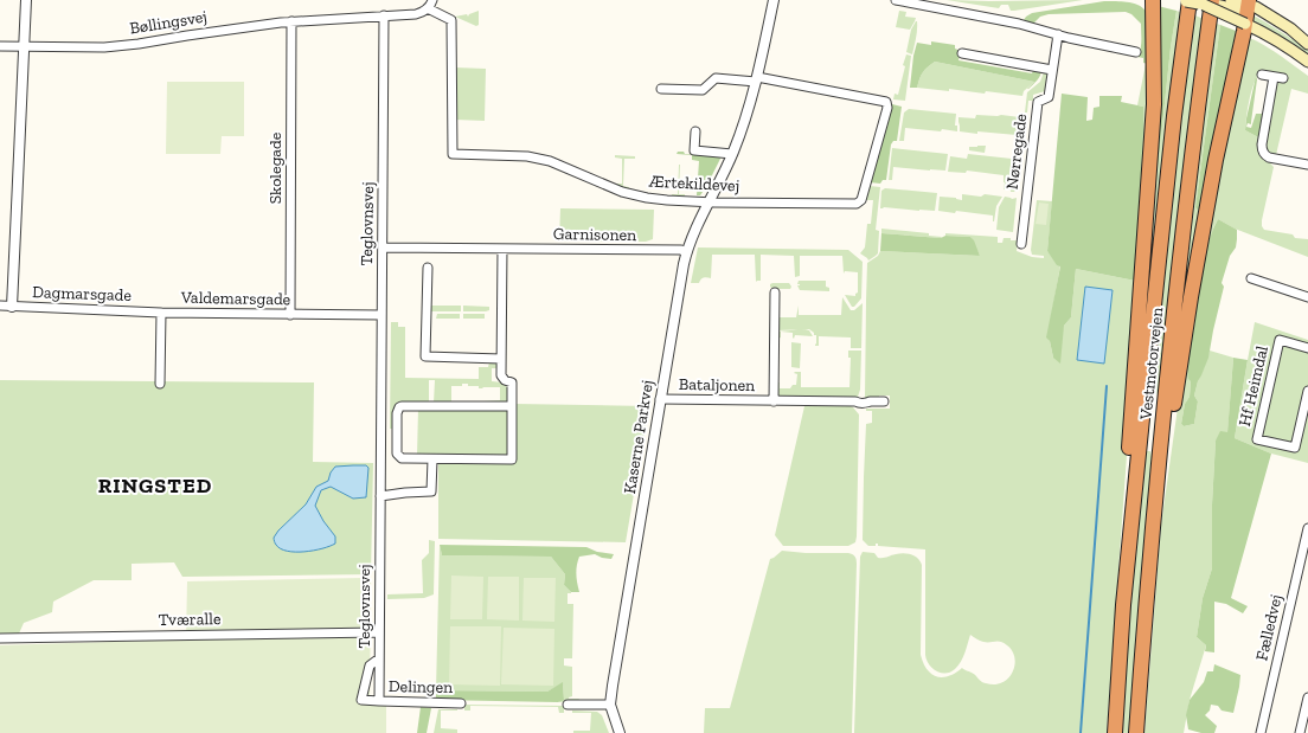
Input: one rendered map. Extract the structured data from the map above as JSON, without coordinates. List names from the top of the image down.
{
  "streets": {
    "highway": ["Vestmotorvejen"],
    "street": [
      "Bøllingsvej",
      "Nørregade",
      "Skolegade",
      "Ærtekildevej",
      "Teglovnsvej",
      "Garnisonen",
      "Dagmarsgade",
      "Valdemarsgade",
      "Bataljonen",
      "Hf Heimdal",
      "Kaserne Parkvej",
      "Tværalle",
      "Fælledvej",
      "Delingen"
    ]
  },
  "crossings": [
    ["Bøllingsvej", "Skolegade"],
    ["Bøllingsvej", "Ærtekildevej"],
    ["Bøllingsvej", "Teglovnsvej"],
    ["Skolegade", "Valdemarsgade"],
    ["Ærtekildevej", "Kaserne Parkvej"],
    ["Teglovnsvej", "Garnisonen"],
    ["Teglovnsvej", "Valdemarsgade"],
    ["Teglovnsvej", "Tværalle"],
    ["Teglovnsvej", "Delingen"],
    ["Garnisonen", "Kaserne Parkvej"],
    ["Dagmarsgade", "Valdemarsgade"],
    ["Bataljonen", "Kaserne Parkvej"]
  ],
  "districts": ["RINGSTED"]
}
